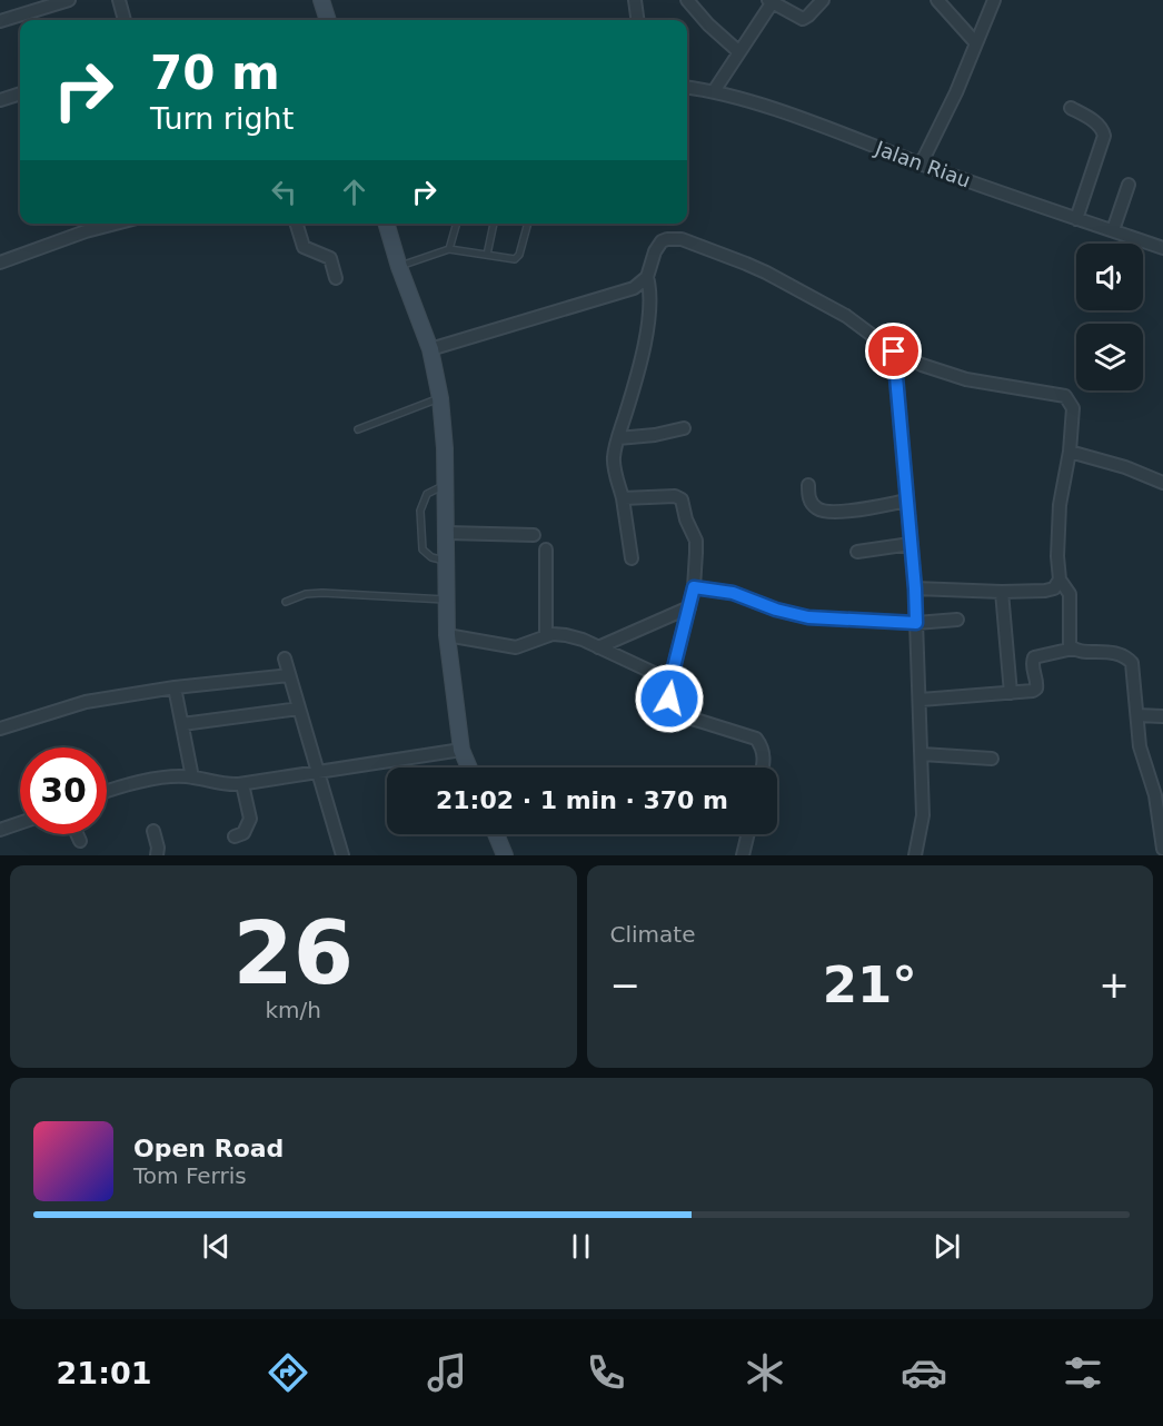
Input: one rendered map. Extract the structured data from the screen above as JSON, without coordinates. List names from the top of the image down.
{
  "streets": {
    "street": ["Jalan Riau"]
  },
  "page": {
    "turn": ["70 m", "Turn right"],
    "limit": "30",
    "trip": "21:02 · 1 min · 370 m",
    "tile": [
      ["26", "km/h"],
      "Climate"
    ],
    "heat": ["−", "21°", "+"],
    "song": ["Open Road", "Tom Ferris"],
    "tabs": "21:01"
  }
}
